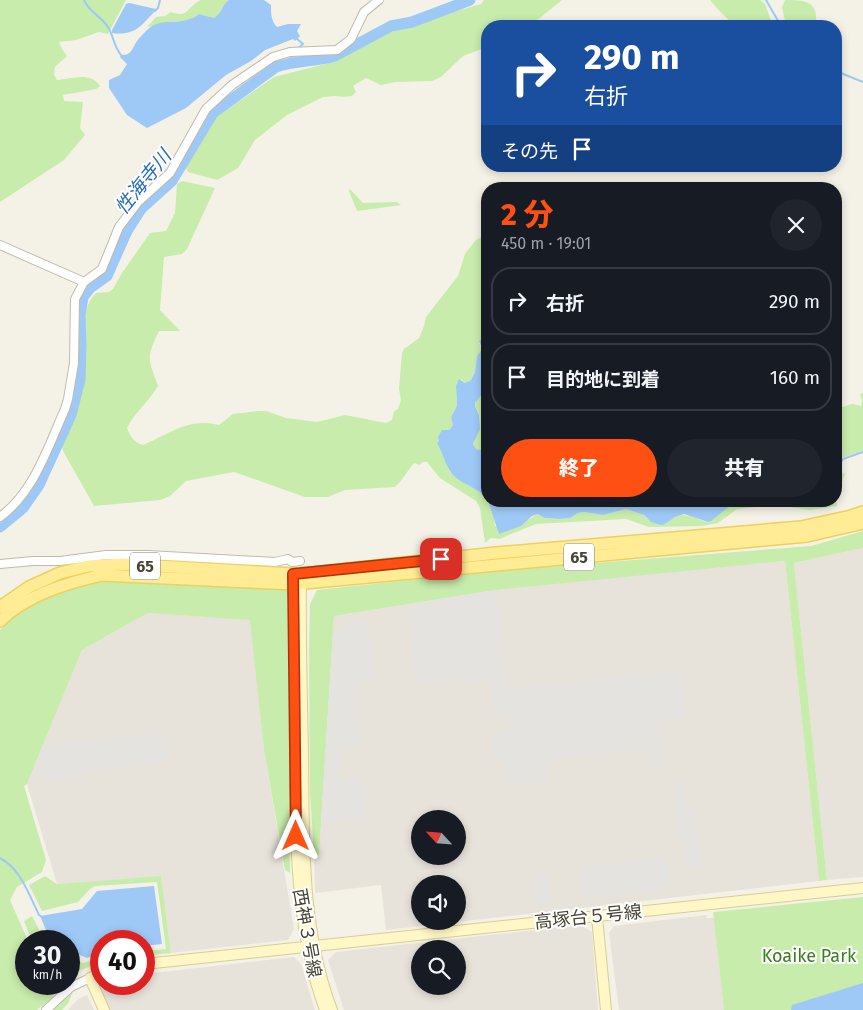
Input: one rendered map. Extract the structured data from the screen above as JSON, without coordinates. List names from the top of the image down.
{
  "streets": {
    "main road": ["65"],
    "street": ["高塚台５号線", "西神３号線"]
  },
  "crossings": [
    ["65", "西神３号線"],
    ["高塚台５号線", "西神３号線"]
  ],
  "water": ["性海寺川"],
  "parks": ["Koaike Park"],
  "north": "top left",
  "page": {
    "turn": ["290 m", "右折"],
    "then": "その先",
    "heading": ["2 分", "450 m · 19:01"],
    "list": [
      {
        "name": "右折",
        "value": "290 m"
      },
      {
        "name": "目的地に到着",
        "value": "160 m"
      }
    ],
    "buttons": ["終了", "共有"],
    "speed": "30 km/h",
    "limit": "40"
  }
}
